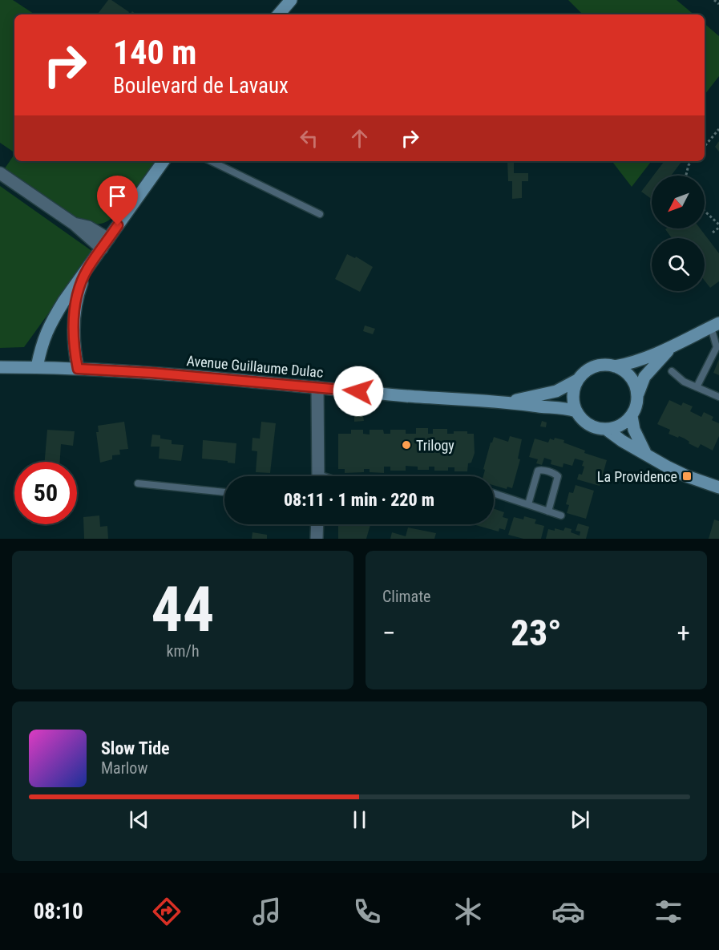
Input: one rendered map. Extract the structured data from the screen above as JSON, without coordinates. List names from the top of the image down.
{
  "streets": {
    "main road": ["Avenue Guillaume Dulac"]
  },
  "places": {
    "other": ["Trilogy"],
    "transit": ["La Providence"]
  },
  "north": "bottom left",
  "page": {
    "turn": ["140 m", "Boulevard de Lavaux"],
    "limit": "50",
    "trip": "08:11 · 1 min · 220 m",
    "tile": [
      ["44", "km/h"],
      "Climate"
    ],
    "heat": ["−", "23°", "+"],
    "song": ["Slow Tide", "Marlow"],
    "tabs": "08:10"
  }
}
